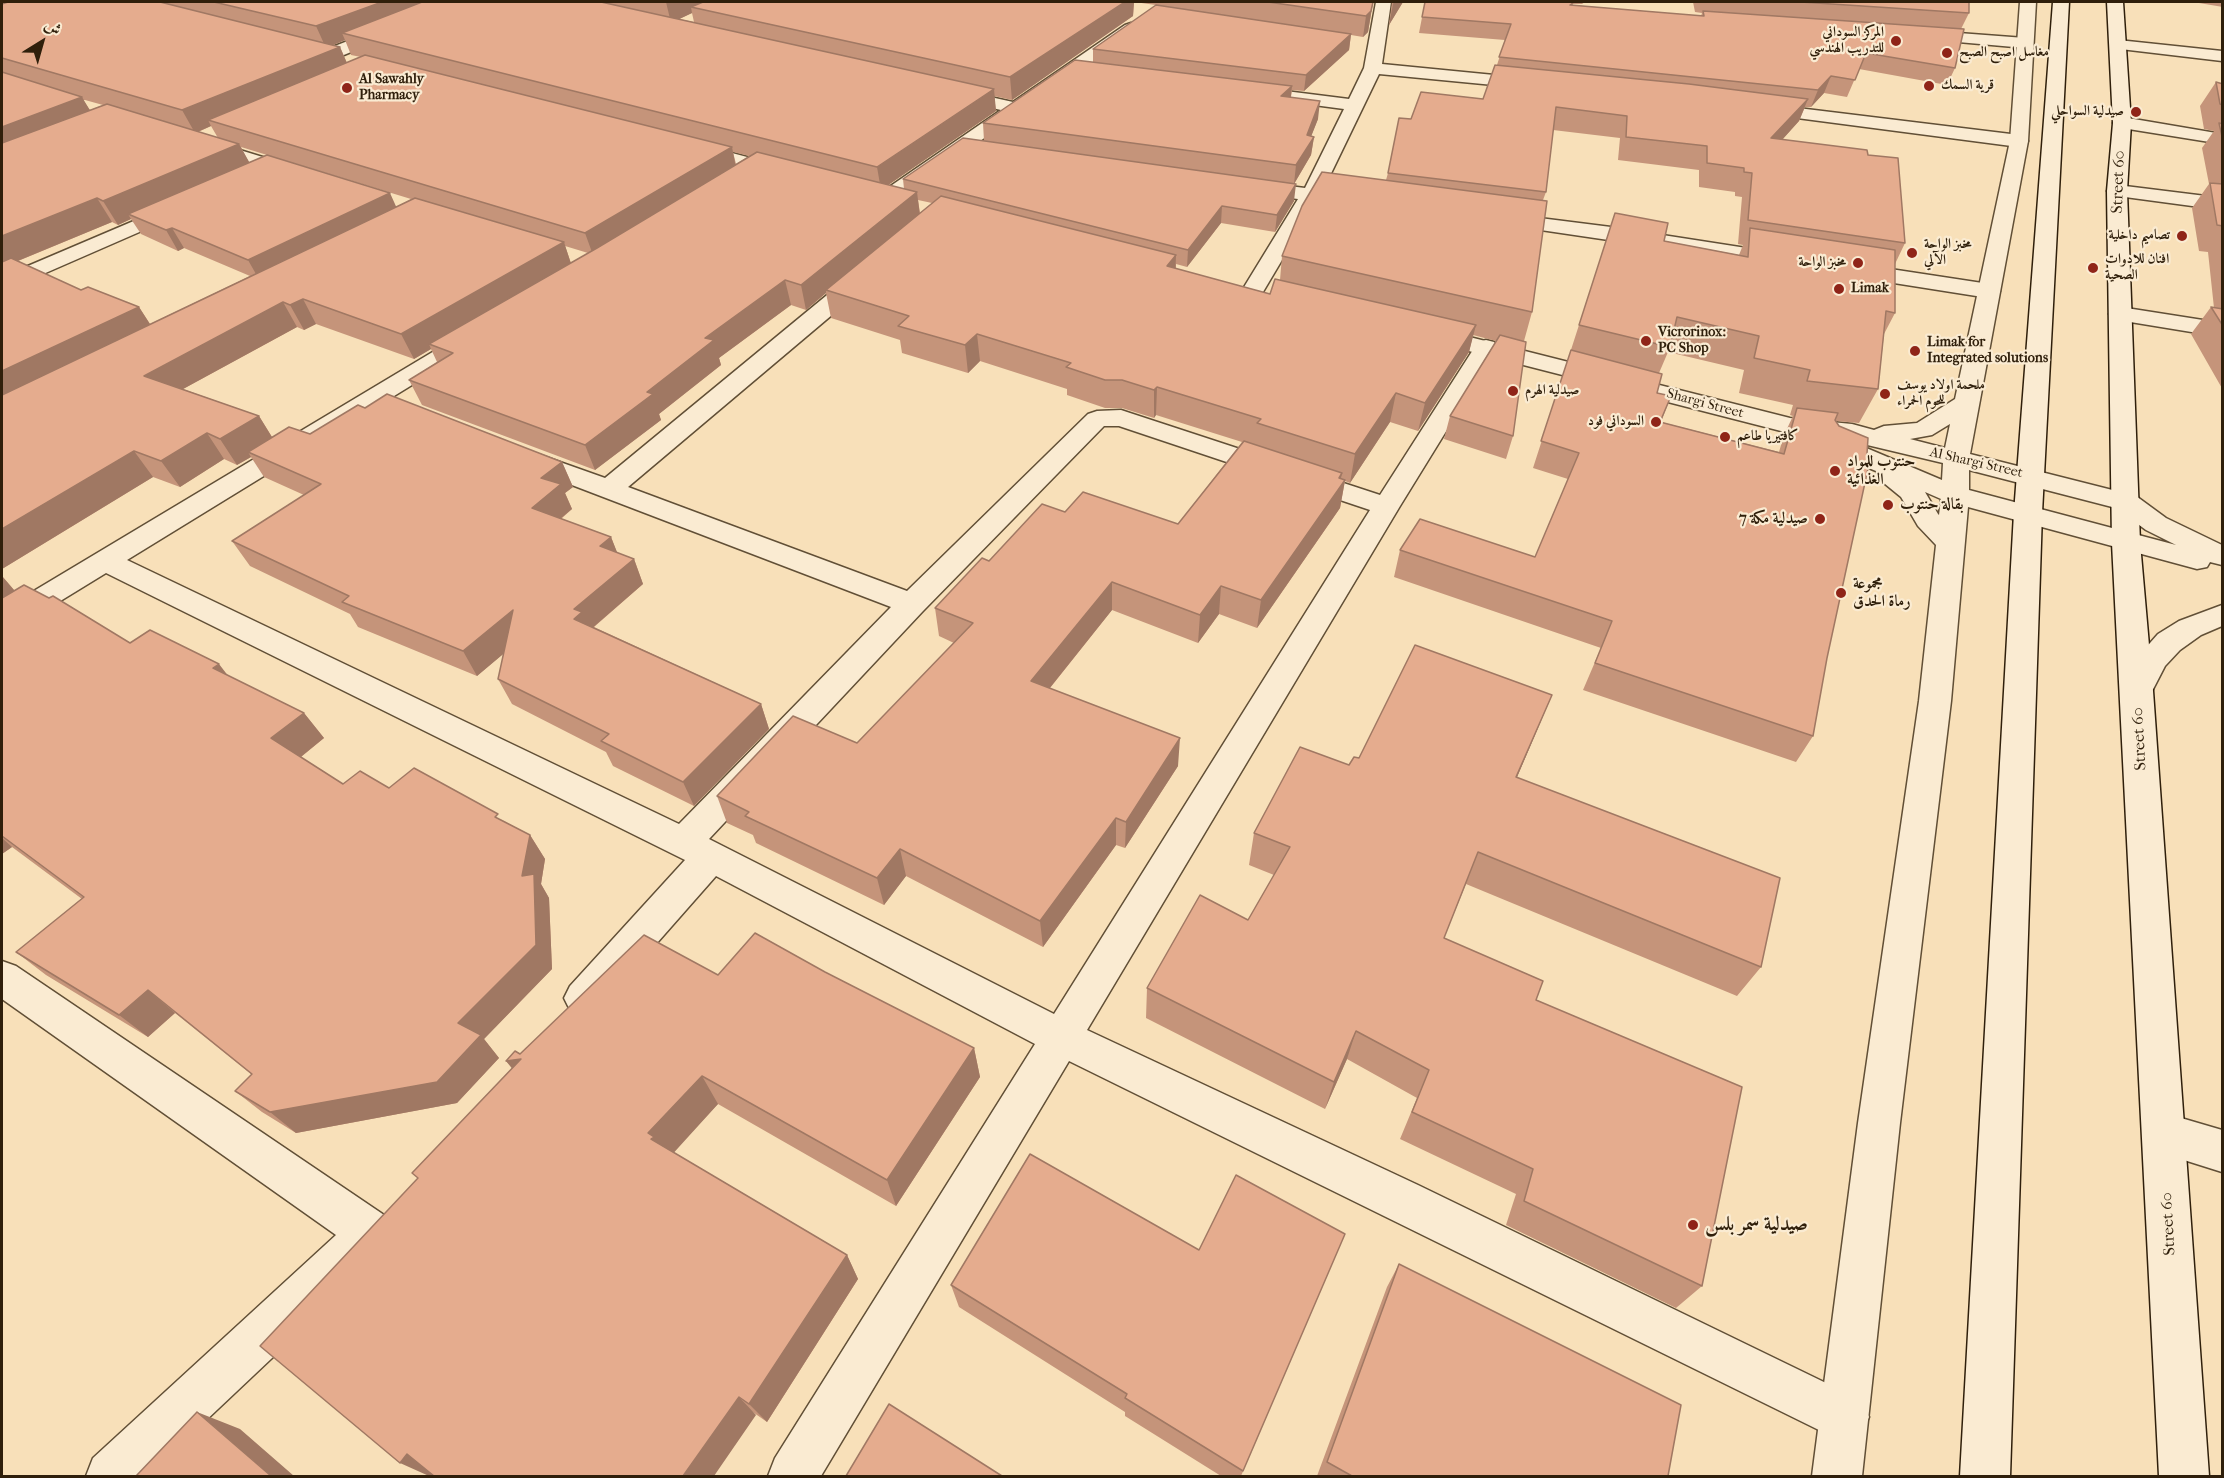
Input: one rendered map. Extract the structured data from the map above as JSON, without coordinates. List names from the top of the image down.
{
  "streets": {
    "street": ["Street 60", "Shargi Street", "Al Shargi Street"]
  },
  "crossings": [
    ["Street 60", "Al Shargi Street"],
    ["Shargi Street", "Al Shargi Street"]
  ],
  "places": [
    "المركز السوداني للتدريب الهندسي",
    "مغاسل اصبح الصبح",
    "قرية السمك",
    "Al Sawahly Pharmacy",
    "صيدلية السواحلي",
    "تصاميم داخلية",
    "مخبز الواحة الآلي",
    "مخبز الواحة",
    "افنان للادوات الصحية",
    "Limak",
    "Vicrorinox: PC Shop",
    "Limak for Integrated solutions",
    "صيدلية الهرم",
    "ملحمة اولاد يوسف للحوم الحمراء",
    "السوداني فود",
    "كافتيريا طاعم",
    "حنتوب للمواد الغذائية",
    "بقالة حنتوب",
    "صيدلية مكة 7",
    "مجموعة رماة الحدق",
    "صيدلية سمر بلس"
  ],
  "north": "top right"
}
